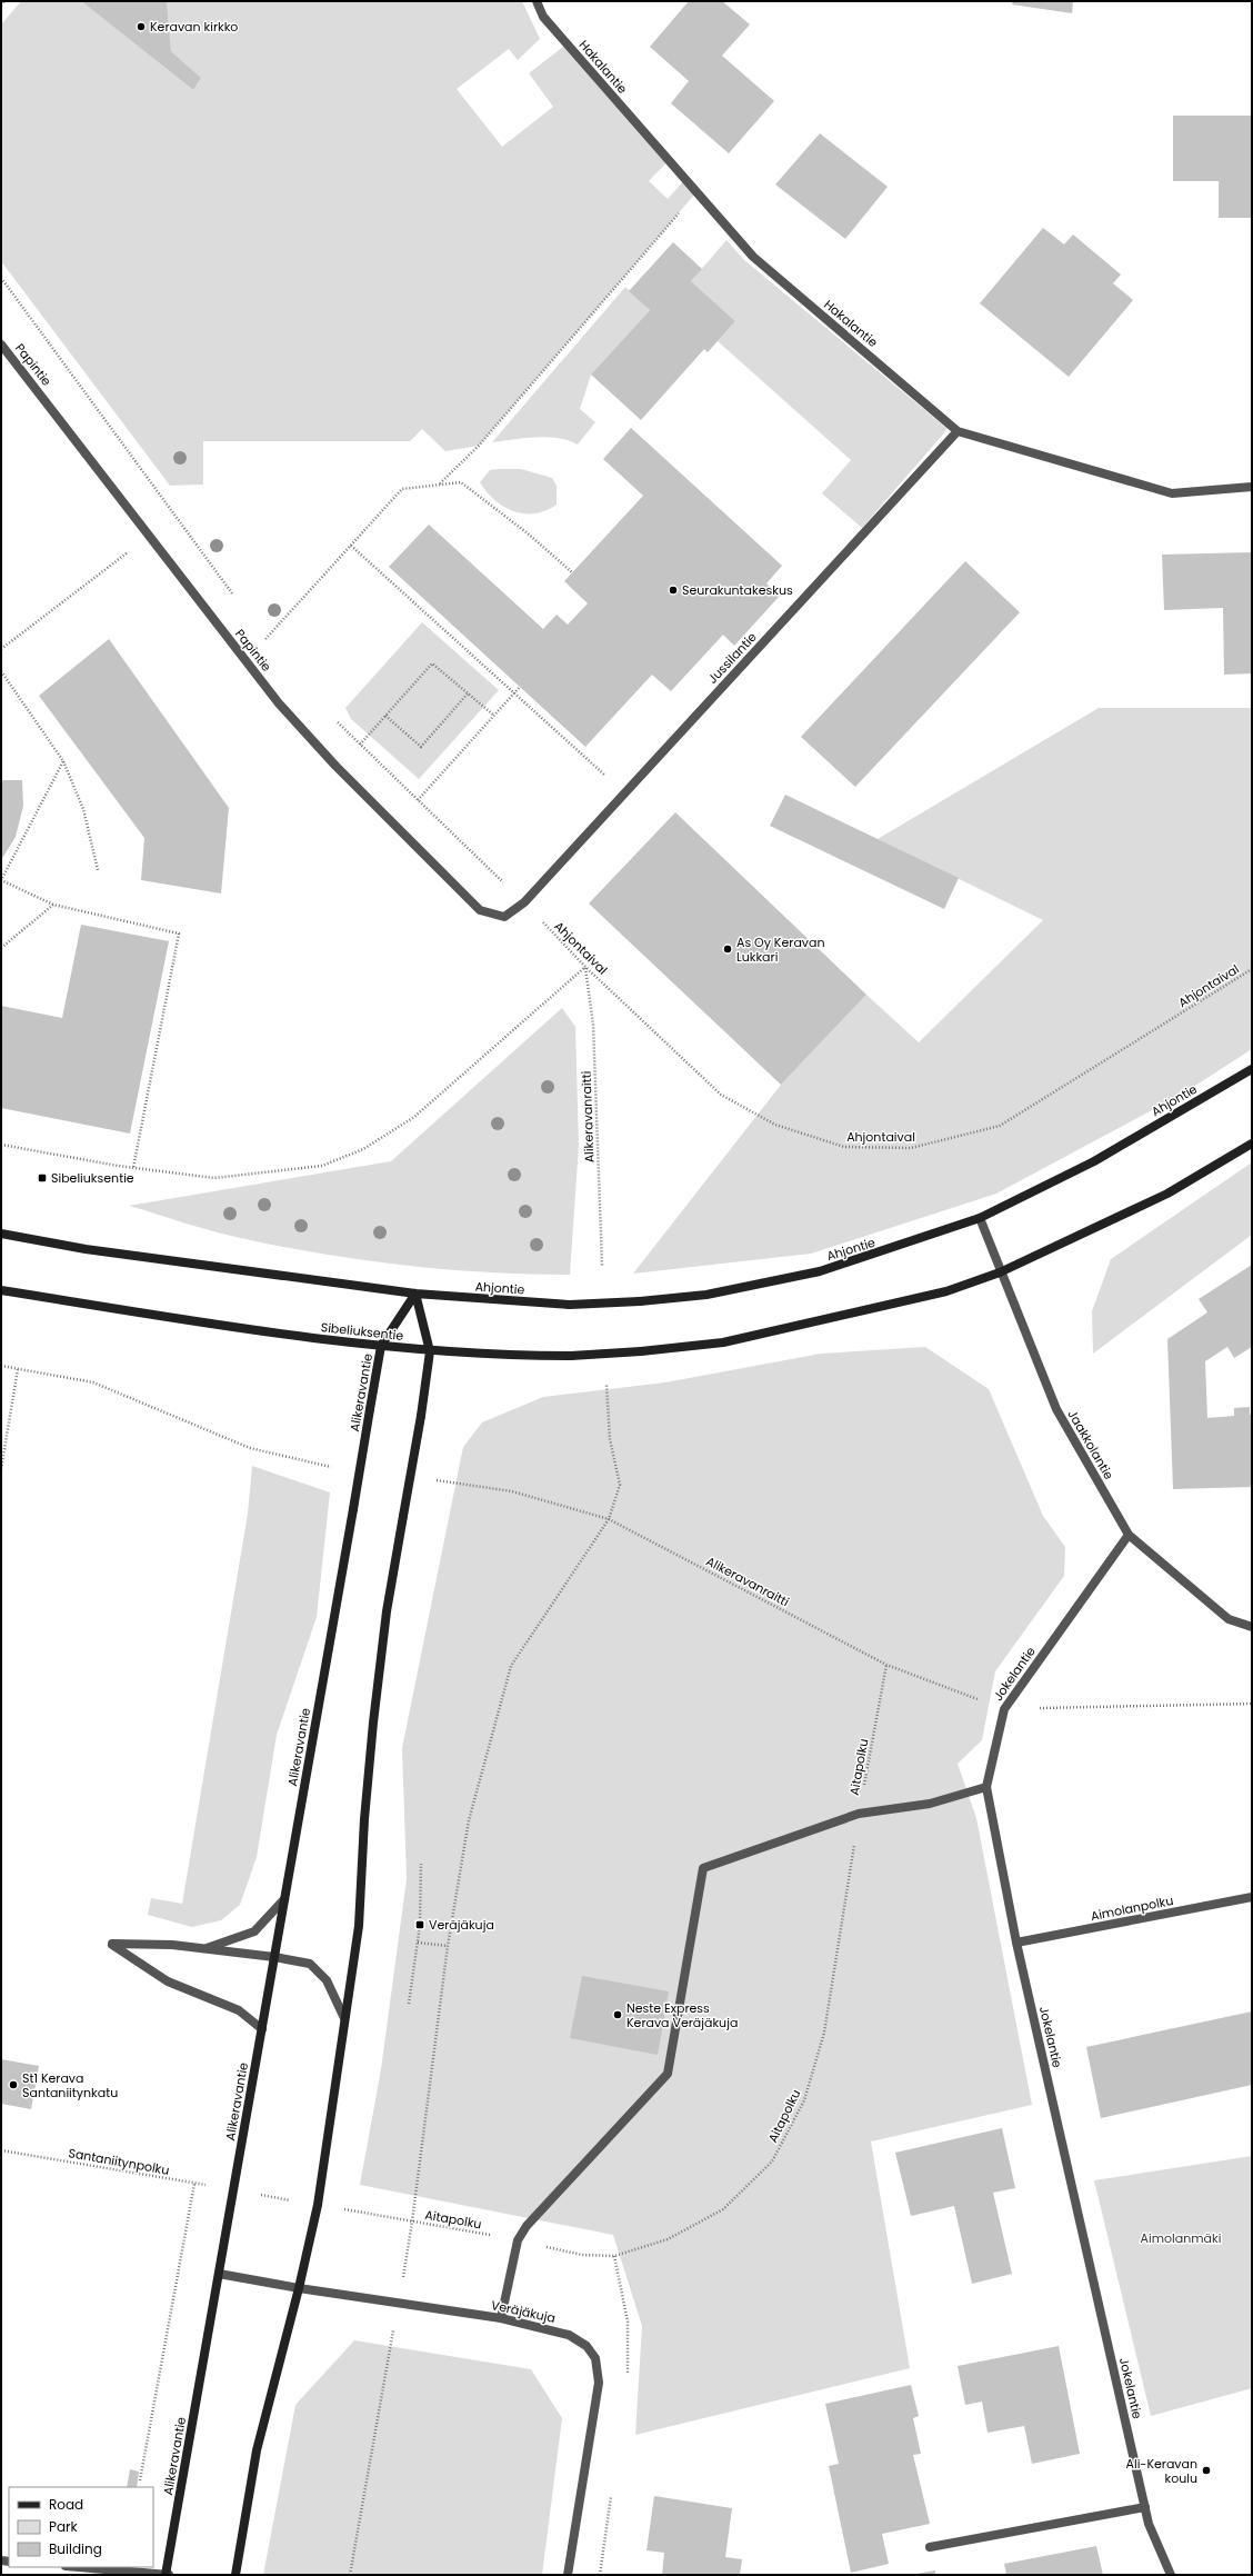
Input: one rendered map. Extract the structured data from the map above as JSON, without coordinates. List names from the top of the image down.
{
  "streets": {
    "main road": ["Ahjontie", "Sibeliuksentie", "Alikeravantie"],
    "street": [
      "Hakalantie",
      "Papintie",
      "Jussilantie",
      "Jaakkolantie",
      "Jokelantie",
      "Aimolanpolku",
      "Veräjäkuja"
    ],
    "path": [
      "Ahjontaival",
      "Alikeravanraitti",
      "Aitapolku",
      "Santaniitynpolku"
    ]
  },
  "crossings": [
    ["Hakalantie", "Jussilantie"],
    ["Papintie", "Jussilantie"],
    ["Papintie", "Ahjontaival"],
    ["Jussilantie", "Ahjontaival"],
    ["Ahjontaival", "Alikeravanraitti"],
    ["Ahjontie", "Alikeravantie"],
    ["Ahjontie", "Jaakkolantie"],
    ["Alikeravanraitti", "Jokelantie"],
    ["Alikeravanraitti", "Aitapolku"],
    ["Sibeliuksentie", "Alikeravantie"],
    ["Alikeravantie", "Santaniitynpolku"],
    ["Alikeravantie", "Veräjäkuja"],
    ["Jaakkolantie", "Jokelantie"],
    ["Jokelantie", "Aimolanpolku"]
  ],
  "parks": ["Aimolanmäki"],
  "places": {
    "other": [
      "Keravan kirkko",
      "Seurakuntakeskus",
      "As Oy Keravan Lukkari",
      "Neste Express Kerava Veräjäkuja",
      "St1 Kerava Santaniitynkatu",
      "Ali-Keravan koulu"
    ],
    "transit": ["Sibeliuksentie", "Veräjäkuja"]
  },
  "legend": ["Road", "Park", "Building"]
}
